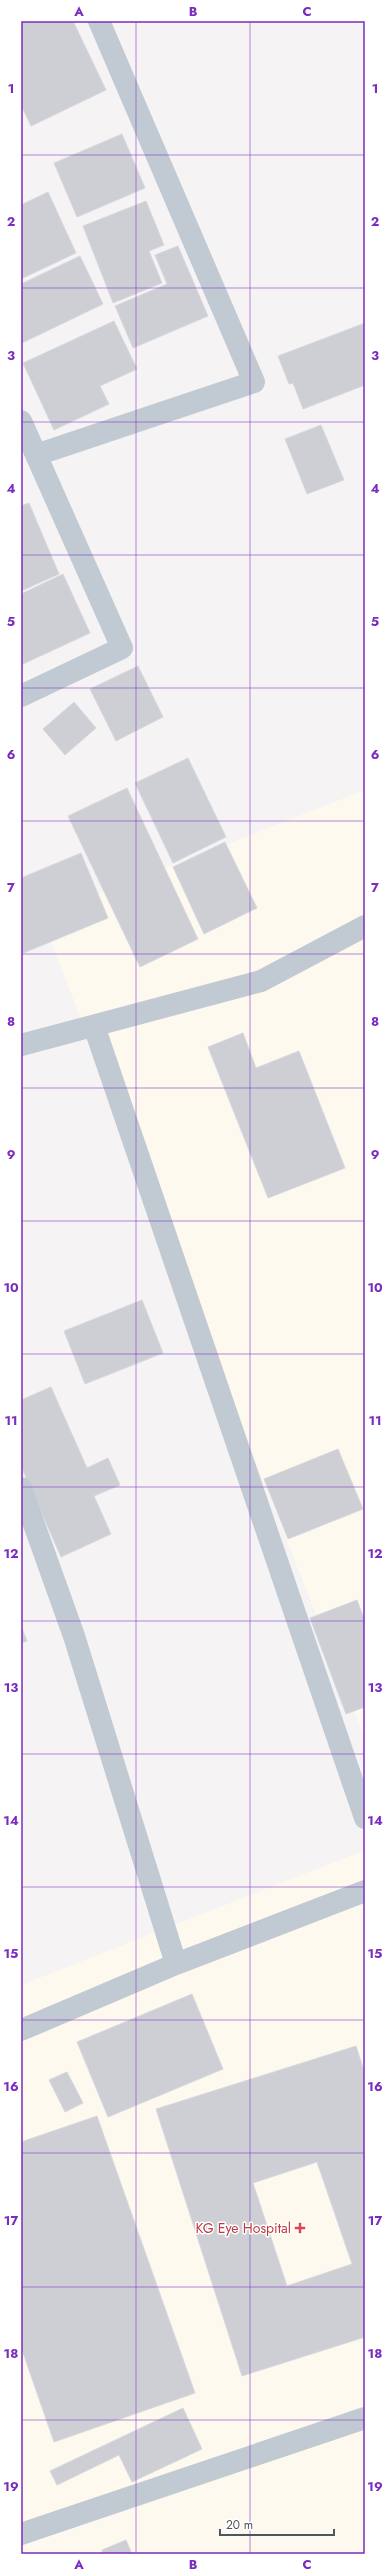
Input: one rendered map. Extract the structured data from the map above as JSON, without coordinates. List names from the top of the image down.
{
  "places": {
    "health": ["KG Eye Hospital"]
  },
  "scale_bar": "20 m",
  "grid": {
    "columns": ["A", "B", "C"],
    "rows": [
      "1",
      "2",
      "3",
      "4",
      "5",
      "6",
      "7",
      "8",
      "9",
      "10",
      "11",
      "12",
      "13",
      "14",
      "15",
      "16",
      "17",
      "18",
      "19"
    ]
  }
}
